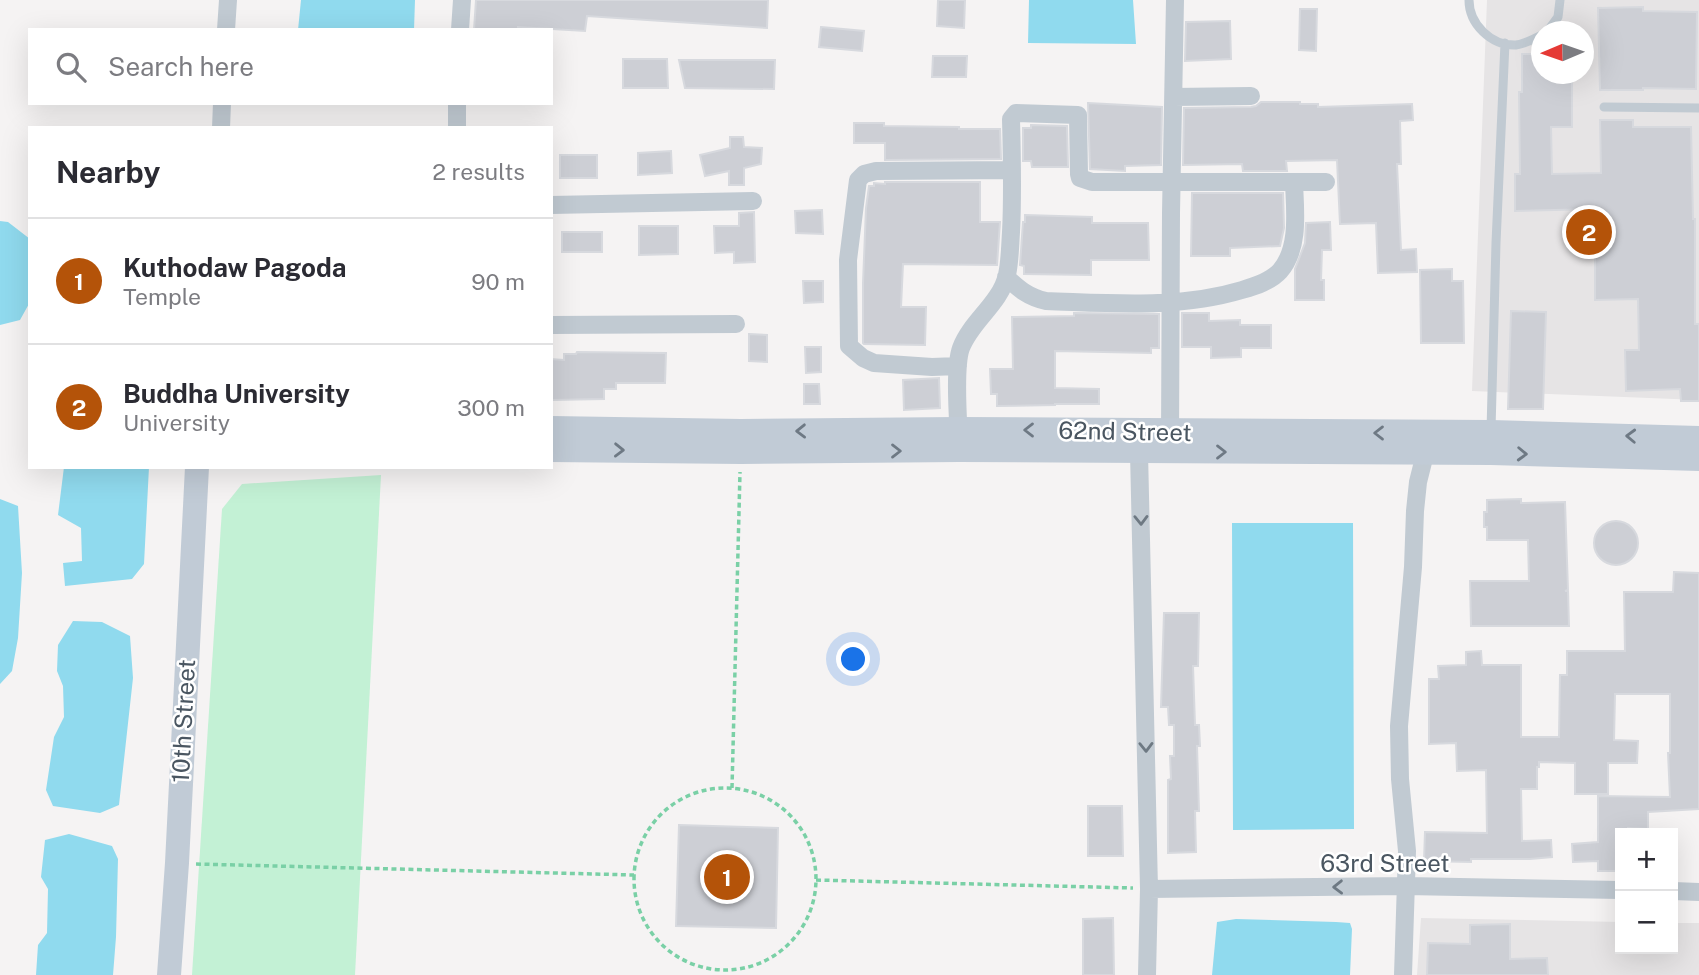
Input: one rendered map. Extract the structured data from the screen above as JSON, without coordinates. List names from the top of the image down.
{
  "streets": {
    "main road": ["62nd Street", "10th Street"],
    "street": ["63rd Street"]
  },
  "one_way": ["63rd Street"],
  "north": "left",
  "page": {
    "search": "Search here",
    "heading": ["Nearby", "2 results"],
    "pins": ["2", "1"],
    "list": [
      {
        "mark": "1",
        "name": "Kuthodaw Pagoda",
        "note": "Temple",
        "value": "90 m"
      },
      {
        "mark": "2",
        "name": "Buddha University",
        "note": "University",
        "value": "300 m"
      }
    ],
    "map_buttons": ["+", "−"]
  }
}
